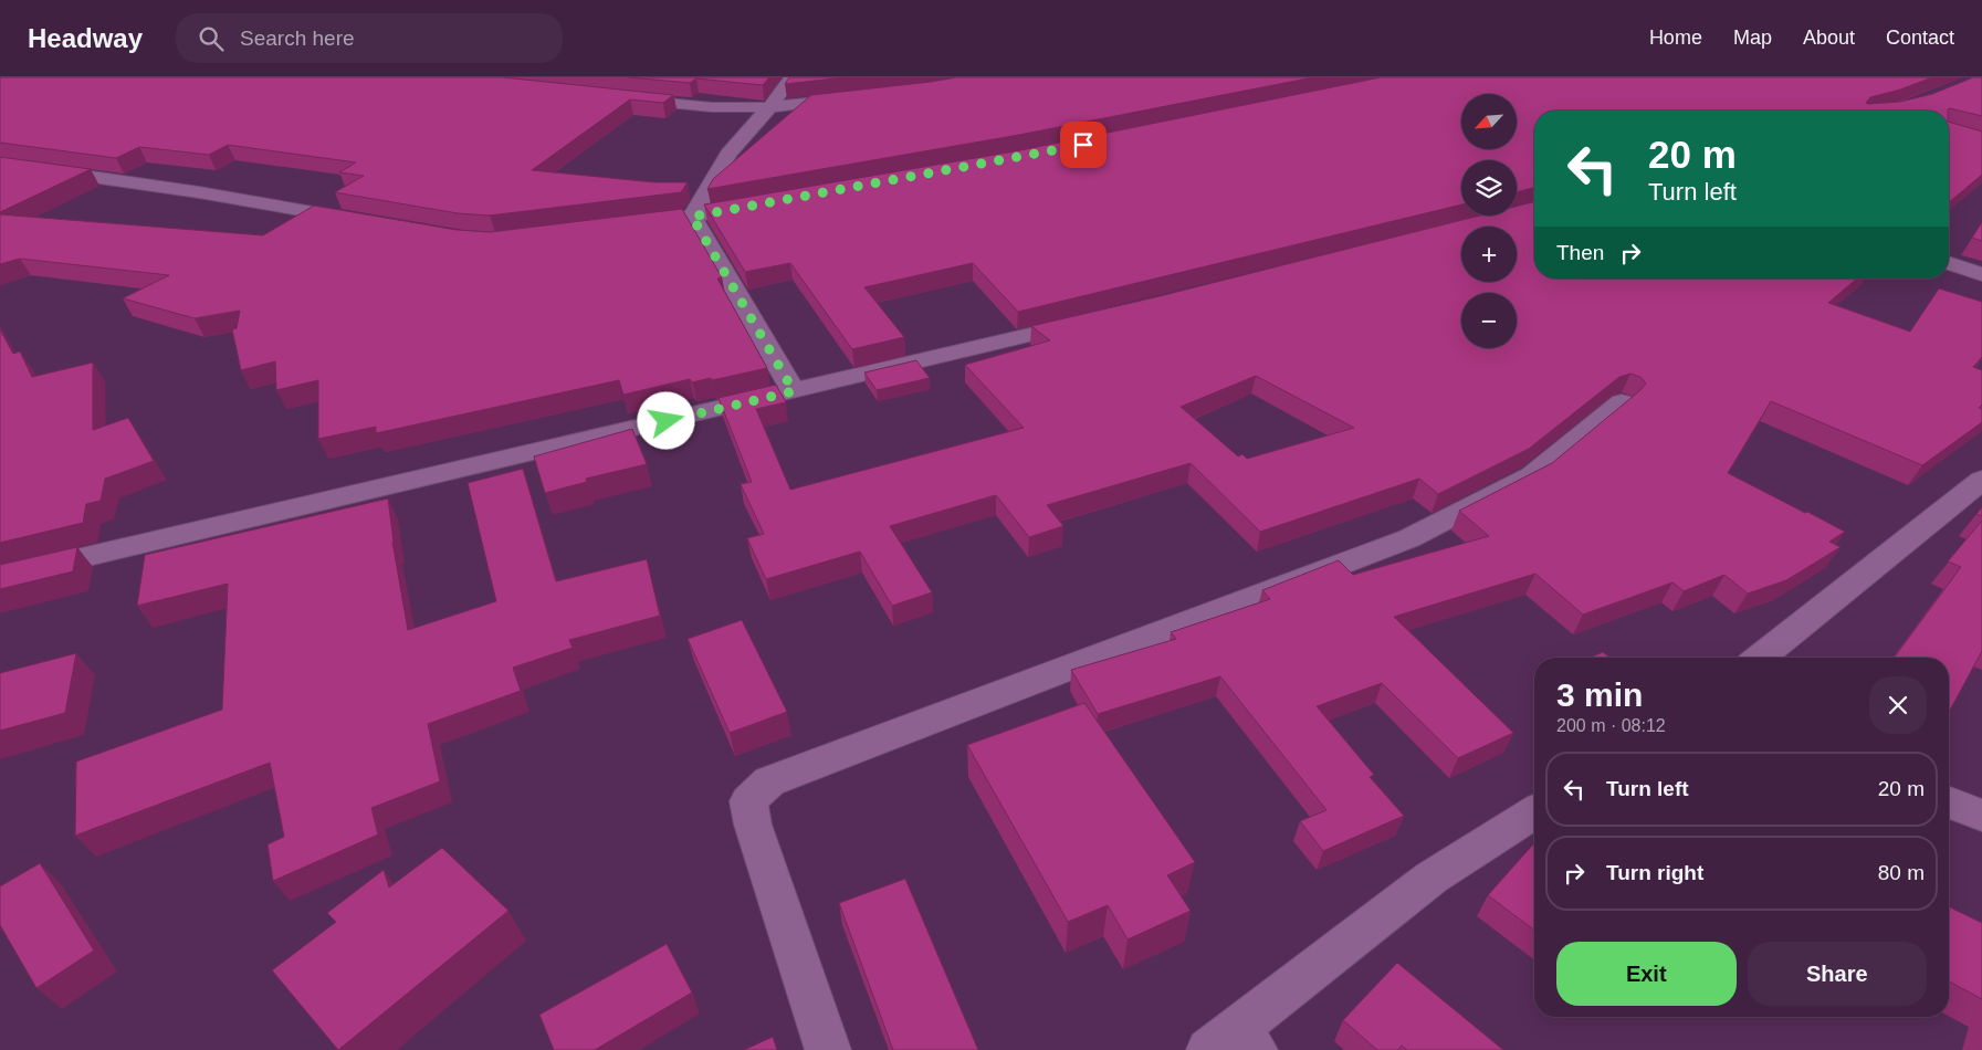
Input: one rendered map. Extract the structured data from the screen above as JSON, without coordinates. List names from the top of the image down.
{
  "north": "bottom left",
  "page": {
    "header": "Headway",
    "search": "Search here",
    "nav": [
      "Home",
      "Map",
      "About",
      "Contact"
    ],
    "map_buttons": ["+", "−"],
    "turn": ["20 m", "Turn left"],
    "then": "Then",
    "heading": ["3 min", "200 m · 08:12"],
    "list": [
      {
        "name": "Turn left",
        "value": "20 m"
      },
      {
        "name": "Turn right",
        "value": "80 m"
      }
    ],
    "buttons": ["Exit", "Share"]
  }
}
